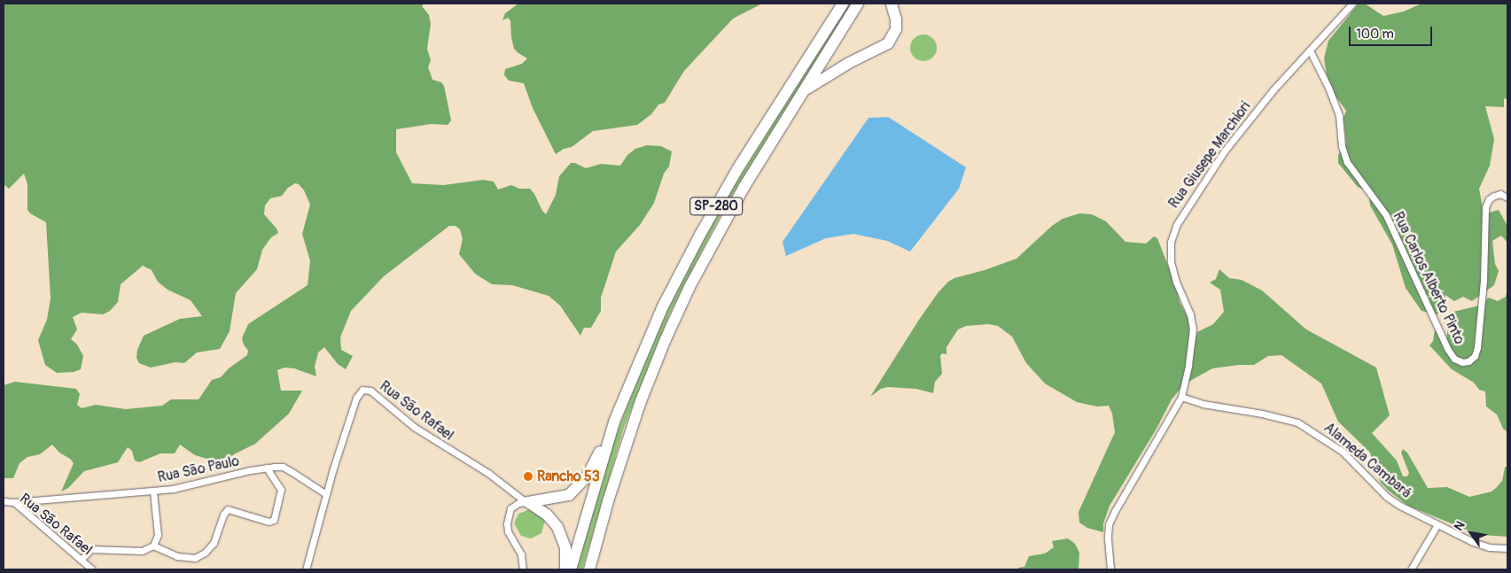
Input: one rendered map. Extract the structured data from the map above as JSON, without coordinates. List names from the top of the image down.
{
  "streets": {
    "highway": ["SP-280"],
    "street": [
      "Rua Giusepe Marchiori",
      "Rua Carlos Alberto Pinto",
      "Rua São Rafael",
      "Alameda Cambará",
      "Rua São Paulo"
    ]
  },
  "crossings": [
    ["Rua Giusepe Marchiori", "Rua Carlos Alberto Pinto"],
    ["Rua Giusepe Marchiori", "Alameda Cambará"],
    ["Rua São Rafael", "Rua São Paulo"]
  ],
  "places": ["Rancho 53"],
  "scale_bar": "100 m",
  "north": "top left"
}
